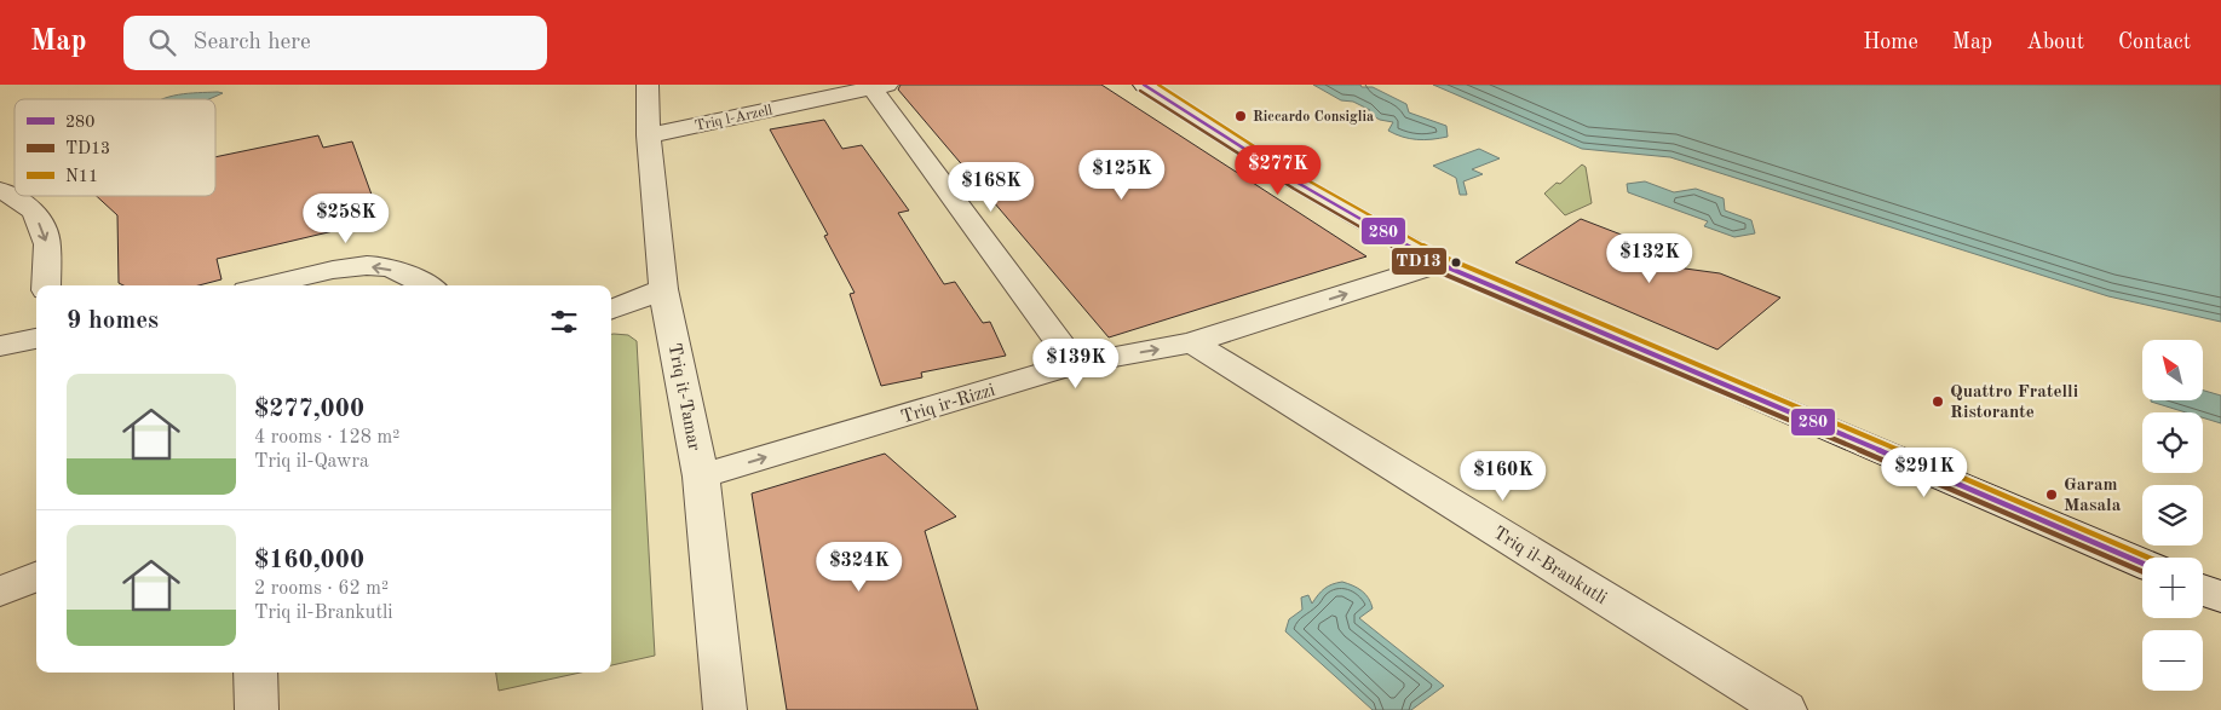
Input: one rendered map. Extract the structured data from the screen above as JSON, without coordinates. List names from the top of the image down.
{
  "streets": {
    "street": [
      "Triq l-Arzell",
      "Triq it-Tamar",
      "Triq ir-Rizzi",
      "Triq il-Brankutli"
    ]
  },
  "crossings": [
    ["Triq l-Arzell", "Triq it-Tamar"],
    ["Triq it-Tamar", "Triq ir-Rizzi"],
    ["Triq ir-Rizzi", "Triq il-Brankutli"]
  ],
  "one_way": ["Triq ir-Rizzi"],
  "places": ["Riccardo Consiglia", "Quattro Fratelli Ristorante", "Garam Masala"],
  "lines": ["transit line 280", "transit line N11", "transit line TD13"],
  "legend": ["280", "TD13", "N11"],
  "north": "top left",
  "page": {
    "header": "Map",
    "search": "Search here",
    "nav": [
      "Home",
      "Map",
      "About",
      "Contact"
    ],
    "price": [
      "$277K",
      "$125K",
      "$168K",
      "$258K",
      "$132K",
      "$139K",
      "$291K",
      "$160K",
      "$324K"
    ],
    "heading": "9 homes",
    "map_buttons": ["+", "−"],
    "list": [
      {
        "name": "$277,000",
        "note": "4 rooms · 128 m² · Triq il-Qawra"
      },
      {
        "name": "$160,000",
        "note": "2 rooms · 62 m² · Triq il-Brankutli"
      }
    ]
  }
}
